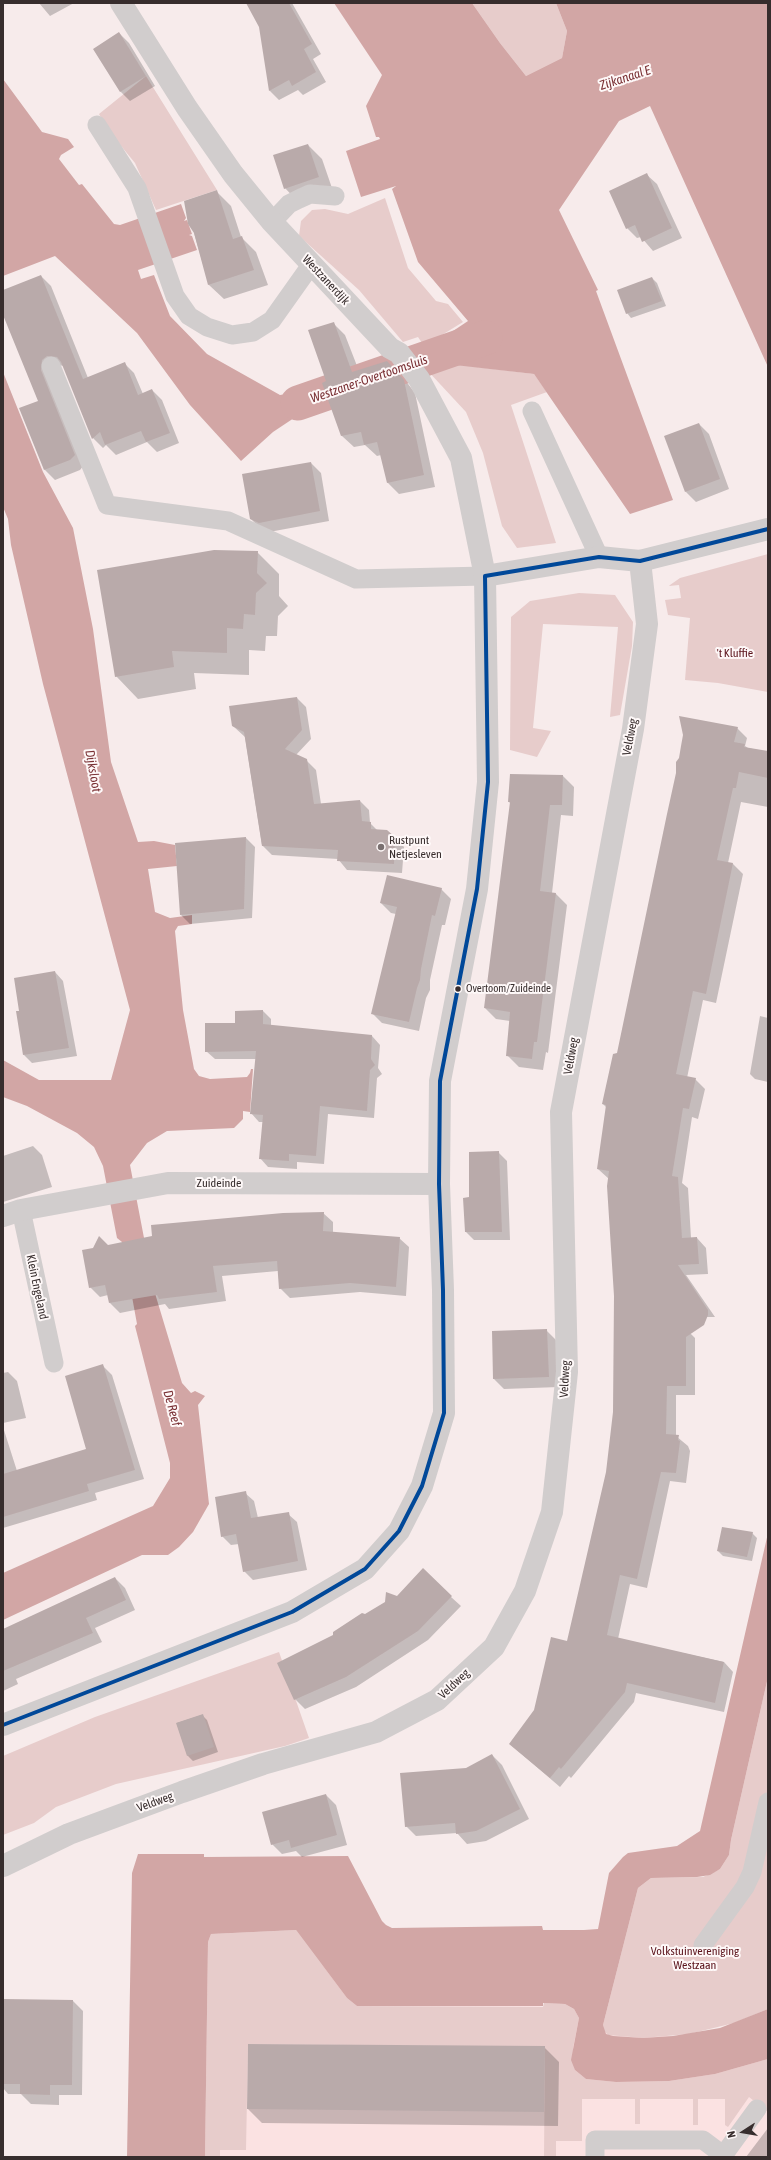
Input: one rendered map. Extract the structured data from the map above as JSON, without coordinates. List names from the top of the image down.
{
  "streets": {
    "street": ["Westzanerdijk", "Veldweg", "Zuideinde"],
    "lane": ["Klein Engeland"]
  },
  "crossings": [
    ["Westzanerdijk", "Zuideinde"],
    ["Zuideinde", "Klein Engeland"]
  ],
  "water": [
    "Zijkanaal E",
    "Westzaner-Overtoomsluis",
    "Dijksloot",
    "De Reef"
  ],
  "parks": ["'t Kluffie", "Volkstuinvereniging Westzaan"],
  "places": ["Rustpunt Netjesleven", "Overtoom/Zuideinde"],
  "north": "left"
}
